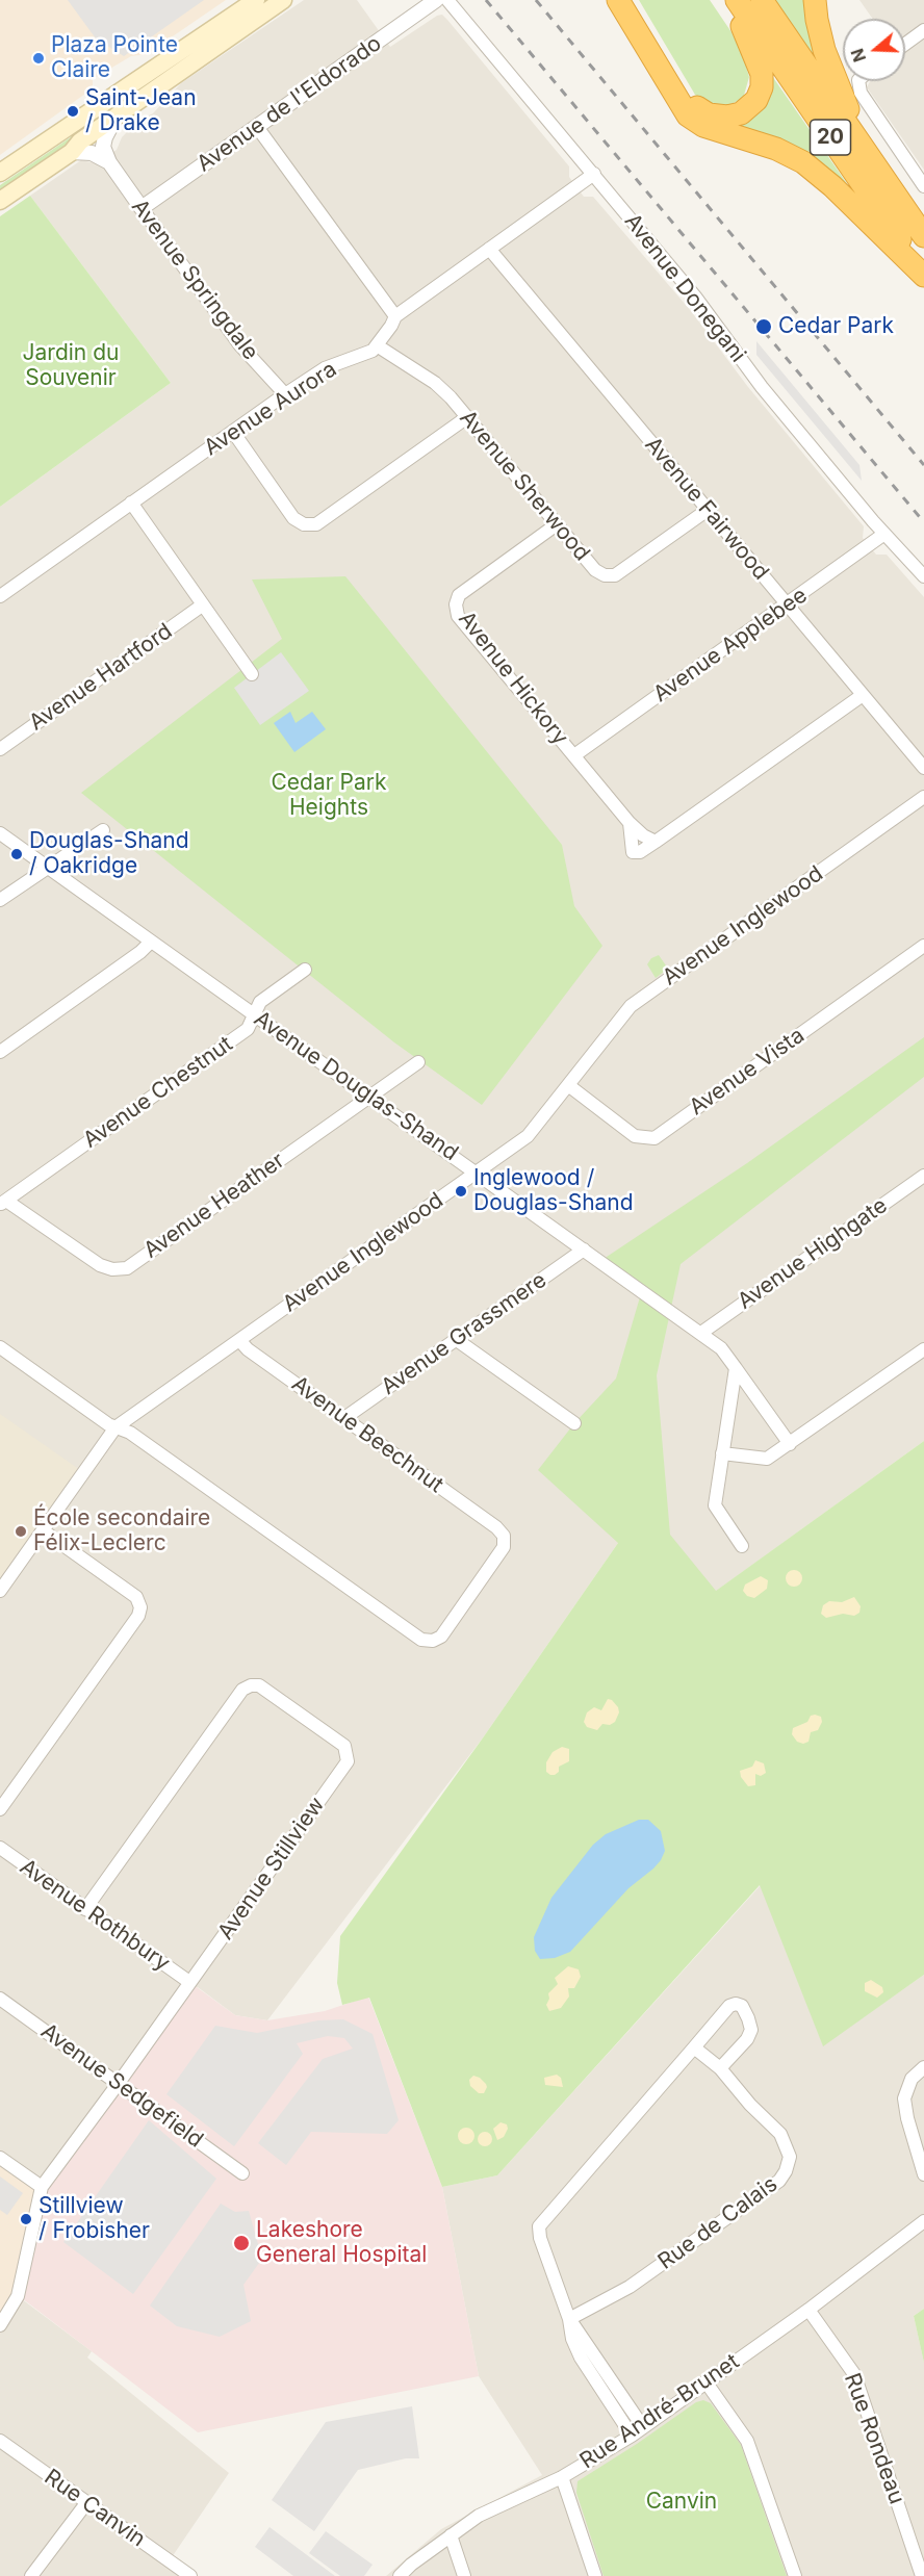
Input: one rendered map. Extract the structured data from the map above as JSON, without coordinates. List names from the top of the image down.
{
  "streets": {
    "highway": ["20"],
    "street": [
      "Avenue de l'Eldorado",
      "Avenue Springdale",
      "Avenue Donegani",
      "Avenue Aurora",
      "Avenue Sherwood",
      "Avenue Fairwood",
      "Avenue Applebee",
      "Avenue Hartford",
      "Avenue Hickory",
      "Avenue Inglewood",
      "Avenue Vista",
      "Avenue Douglas-Shand",
      "Avenue Chestnut",
      "Avenue Heather",
      "Avenue Highgate",
      "Avenue Grassmere",
      "Avenue Beechnut",
      "Avenue Stillview",
      "Avenue Rothbury",
      "Avenue Sedgefield",
      "Rue de Calais",
      "Rue André-Brunet",
      "Rue Rondeau",
      "Rue Canvin"
    ]
  },
  "crossings": [
    ["Avenue de l'Eldorado", "Avenue Springdale"],
    ["Avenue Springdale", "Avenue Aurora"],
    ["Avenue Donegani", "Avenue Applebee"],
    ["Avenue Aurora", "Avenue Sherwood"],
    ["Avenue Sherwood", "Avenue Fairwood"],
    ["Avenue Sherwood", "Avenue Hickory"],
    ["Avenue Fairwood", "Avenue Applebee"],
    ["Avenue Fairwood", "Avenue Hickory"],
    ["Avenue Applebee", "Avenue Hickory"],
    ["Avenue Inglewood", "Avenue Vista"],
    ["Avenue Inglewood", "Avenue Douglas-Shand"],
    ["Avenue Inglewood", "Avenue Beechnut"],
    ["Avenue Douglas-Shand", "Avenue Chestnut"],
    ["Avenue Douglas-Shand", "Avenue Heather"],
    ["Avenue Douglas-Shand", "Avenue Highgate"],
    ["Avenue Douglas-Shand", "Avenue Grassmere"],
    ["Avenue Chestnut", "Avenue Heather"],
    ["Avenue Grassmere", "Avenue Beechnut"],
    ["Avenue Stillview", "Avenue Rothbury"],
    ["Avenue Stillview", "Avenue Sedgefield"],
    ["Rue André-Brunet", "Rue Rondeau"]
  ],
  "parks": ["Jardin du Souvenir", "Cedar Park Heights", "Canvin"],
  "places": [
    "Plaza Pointe Claire",
    "Saint-Jean / Drake",
    "Cedar Park",
    "Douglas-Shand / Oakridge",
    "Inglewood / Douglas-Shand",
    "École secondaire Félix-Leclerc",
    "Stillview / Frobisher",
    "Lakeshore General Hospital"
  ],
  "north": "left"
}
